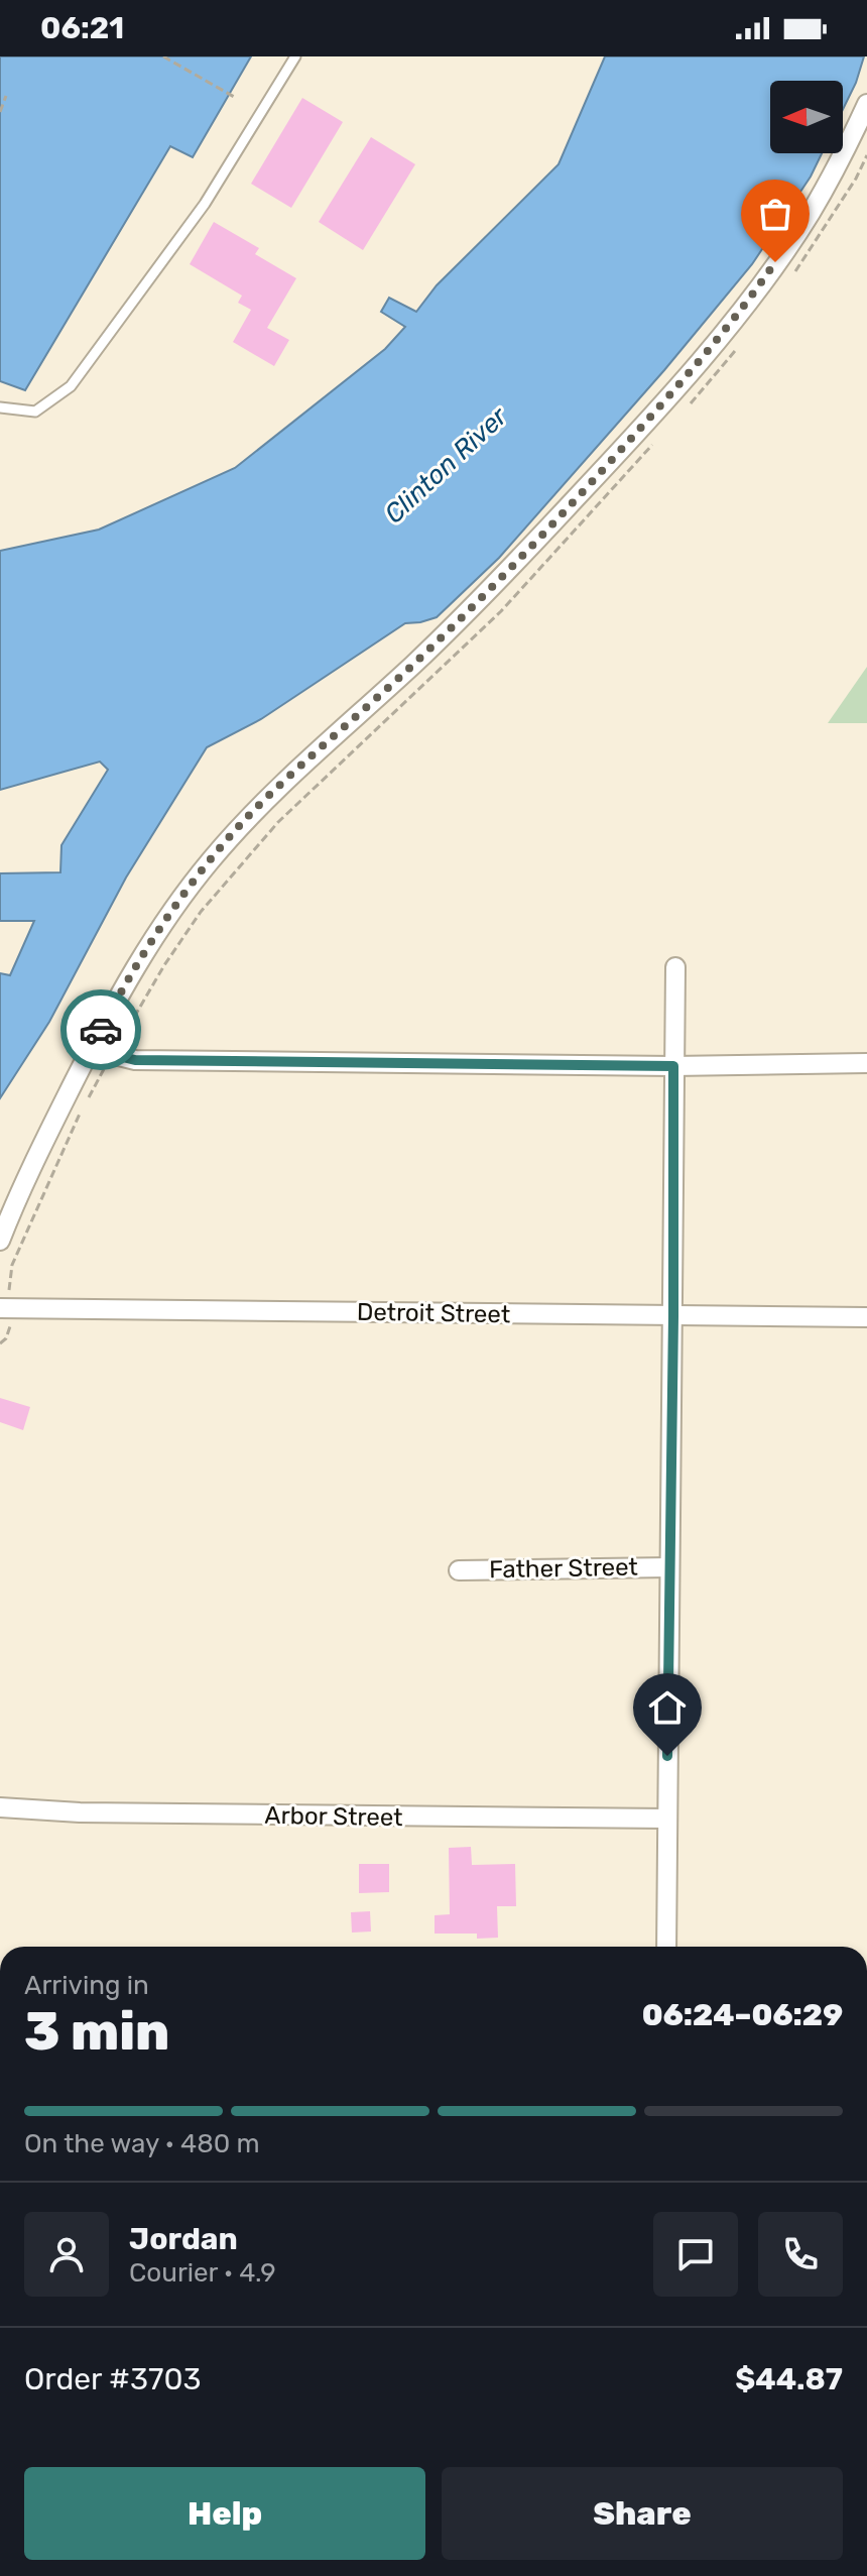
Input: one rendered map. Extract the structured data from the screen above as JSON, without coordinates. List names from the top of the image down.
{
  "streets": {
    "street": ["Detroit Street", "Father Street", "Arbor Street"]
  },
  "water": ["Clinton River"],
  "north": "left",
  "page": {
    "status": "06:21",
    "heading": ["3 min", "Arriving in", "06:24–06:29"],
    "panel": [
      "Jordan",
      "Courier · 4.9",
      "Order #3703",
      "$44.87"
    ],
    "bar": "On the way · 480 m",
    "buttons": ["Help", "Share"]
  }
}
